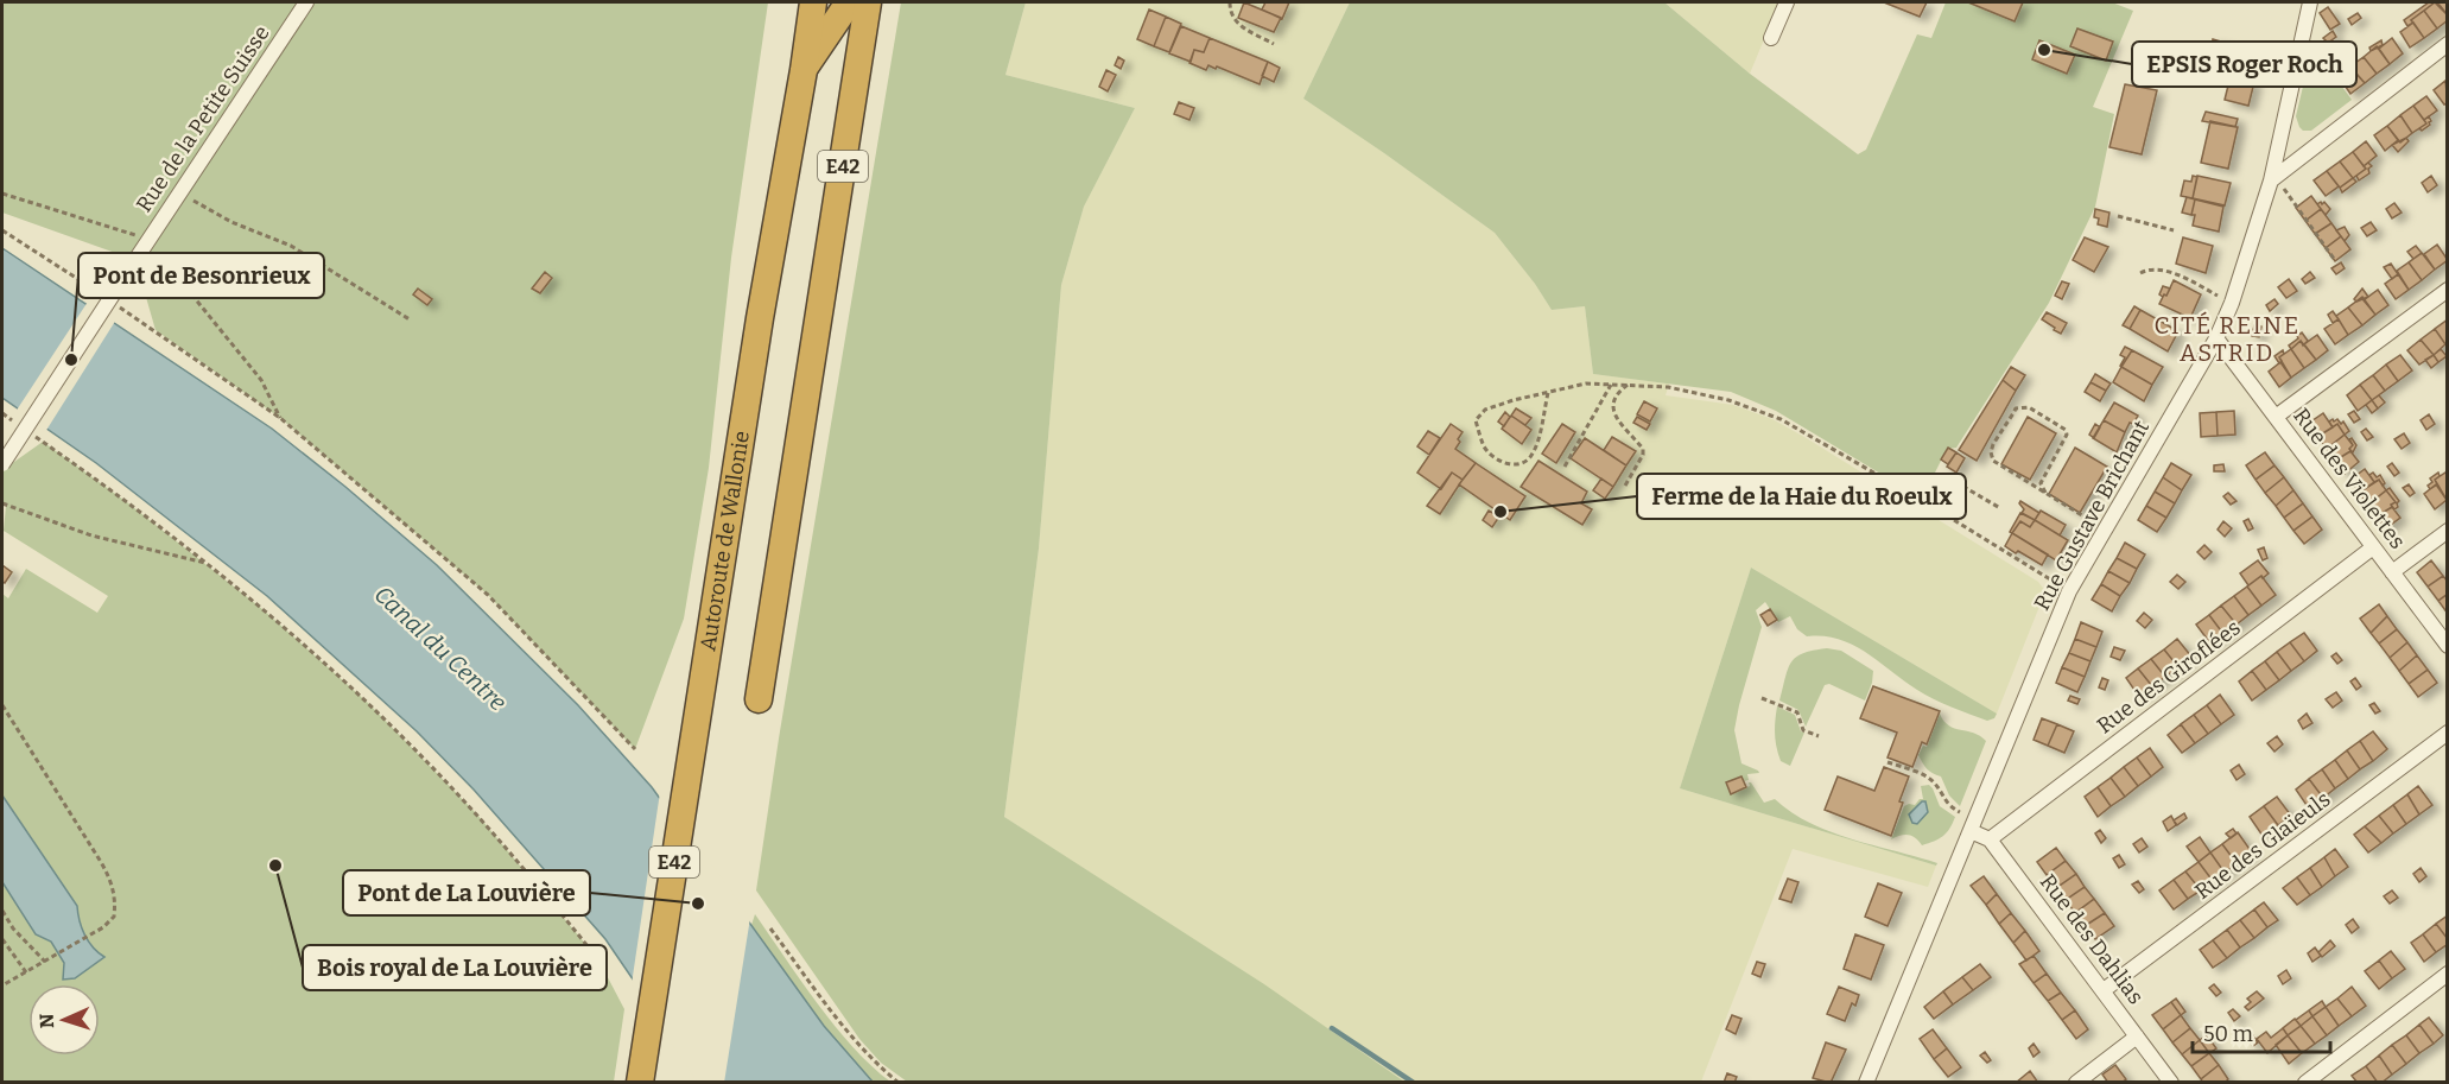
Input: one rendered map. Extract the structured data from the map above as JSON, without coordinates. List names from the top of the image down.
{
  "streets": {
    "highway": ["E42", "Autoroute de Wallonie"],
    "street": [
      "Rue de la Petite Suisse",
      "Rue des Violettes",
      "Rue Gustave Brichant",
      "Rue des Giroflées",
      "Rue des Glaïeuls",
      "Rue des Dahlias"
    ]
  },
  "crossings": [
    ["Rue des Violettes", "Rue Gustave Brichant"],
    ["Rue des Violettes", "Rue des Giroflées"],
    ["Rue Gustave Brichant", "Rue des Dahlias"],
    ["Rue des Giroflées", "Rue des Dahlias"],
    ["Rue des Glaïeuls", "Rue des Dahlias"]
  ],
  "districts": ["CITÉ REINE ASTRID"],
  "water": ["Canal du Centre"],
  "places": [
    "EPSIS Roger Roch",
    "Pont de Besonrieux",
    "Ferme de la Haie du Roeulx",
    "Bois royal de La Louvière",
    "Pont de La Louvière"
  ],
  "scale_bar": "50 m",
  "north": "left"
}
